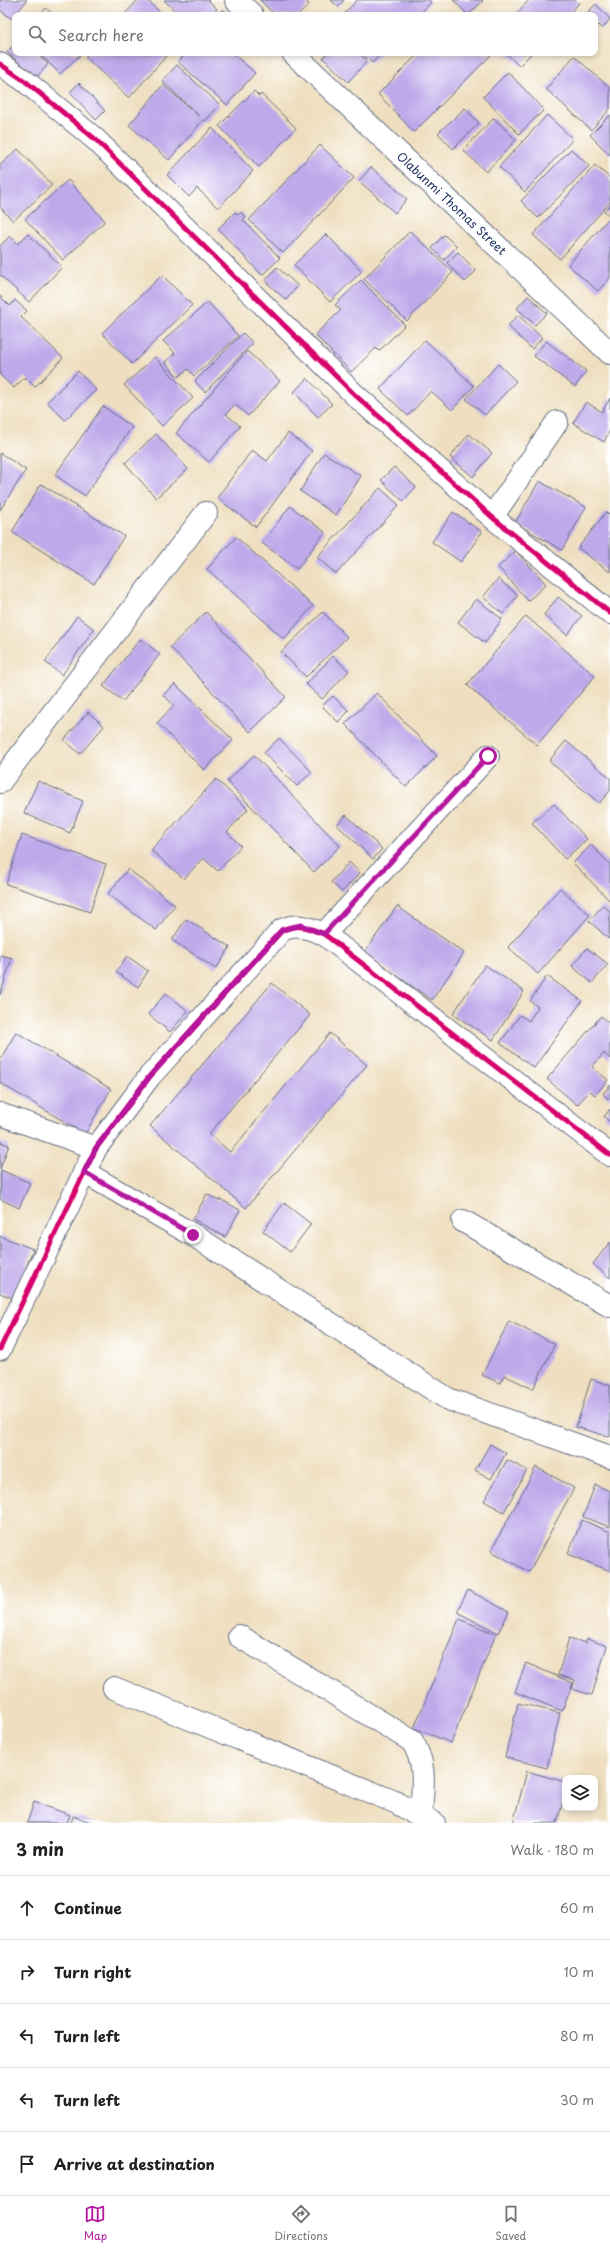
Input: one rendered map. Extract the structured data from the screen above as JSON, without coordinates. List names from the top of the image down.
{
  "streets": {
    "street": ["Olabunmi Thomas Street"]
  },
  "page": {
    "search": "Search here",
    "heading": ["3 min", "Walk · 180 m"],
    "list": [
      ["Continue", "60 m"],
      ["Turn right", "10 m"],
      ["Turn left", "80 m"],
      ["Turn left", "30 m"],
      "Arrive at destination"
    ],
    "nav": ["Map", "Directions", "Saved"]
  }
}
